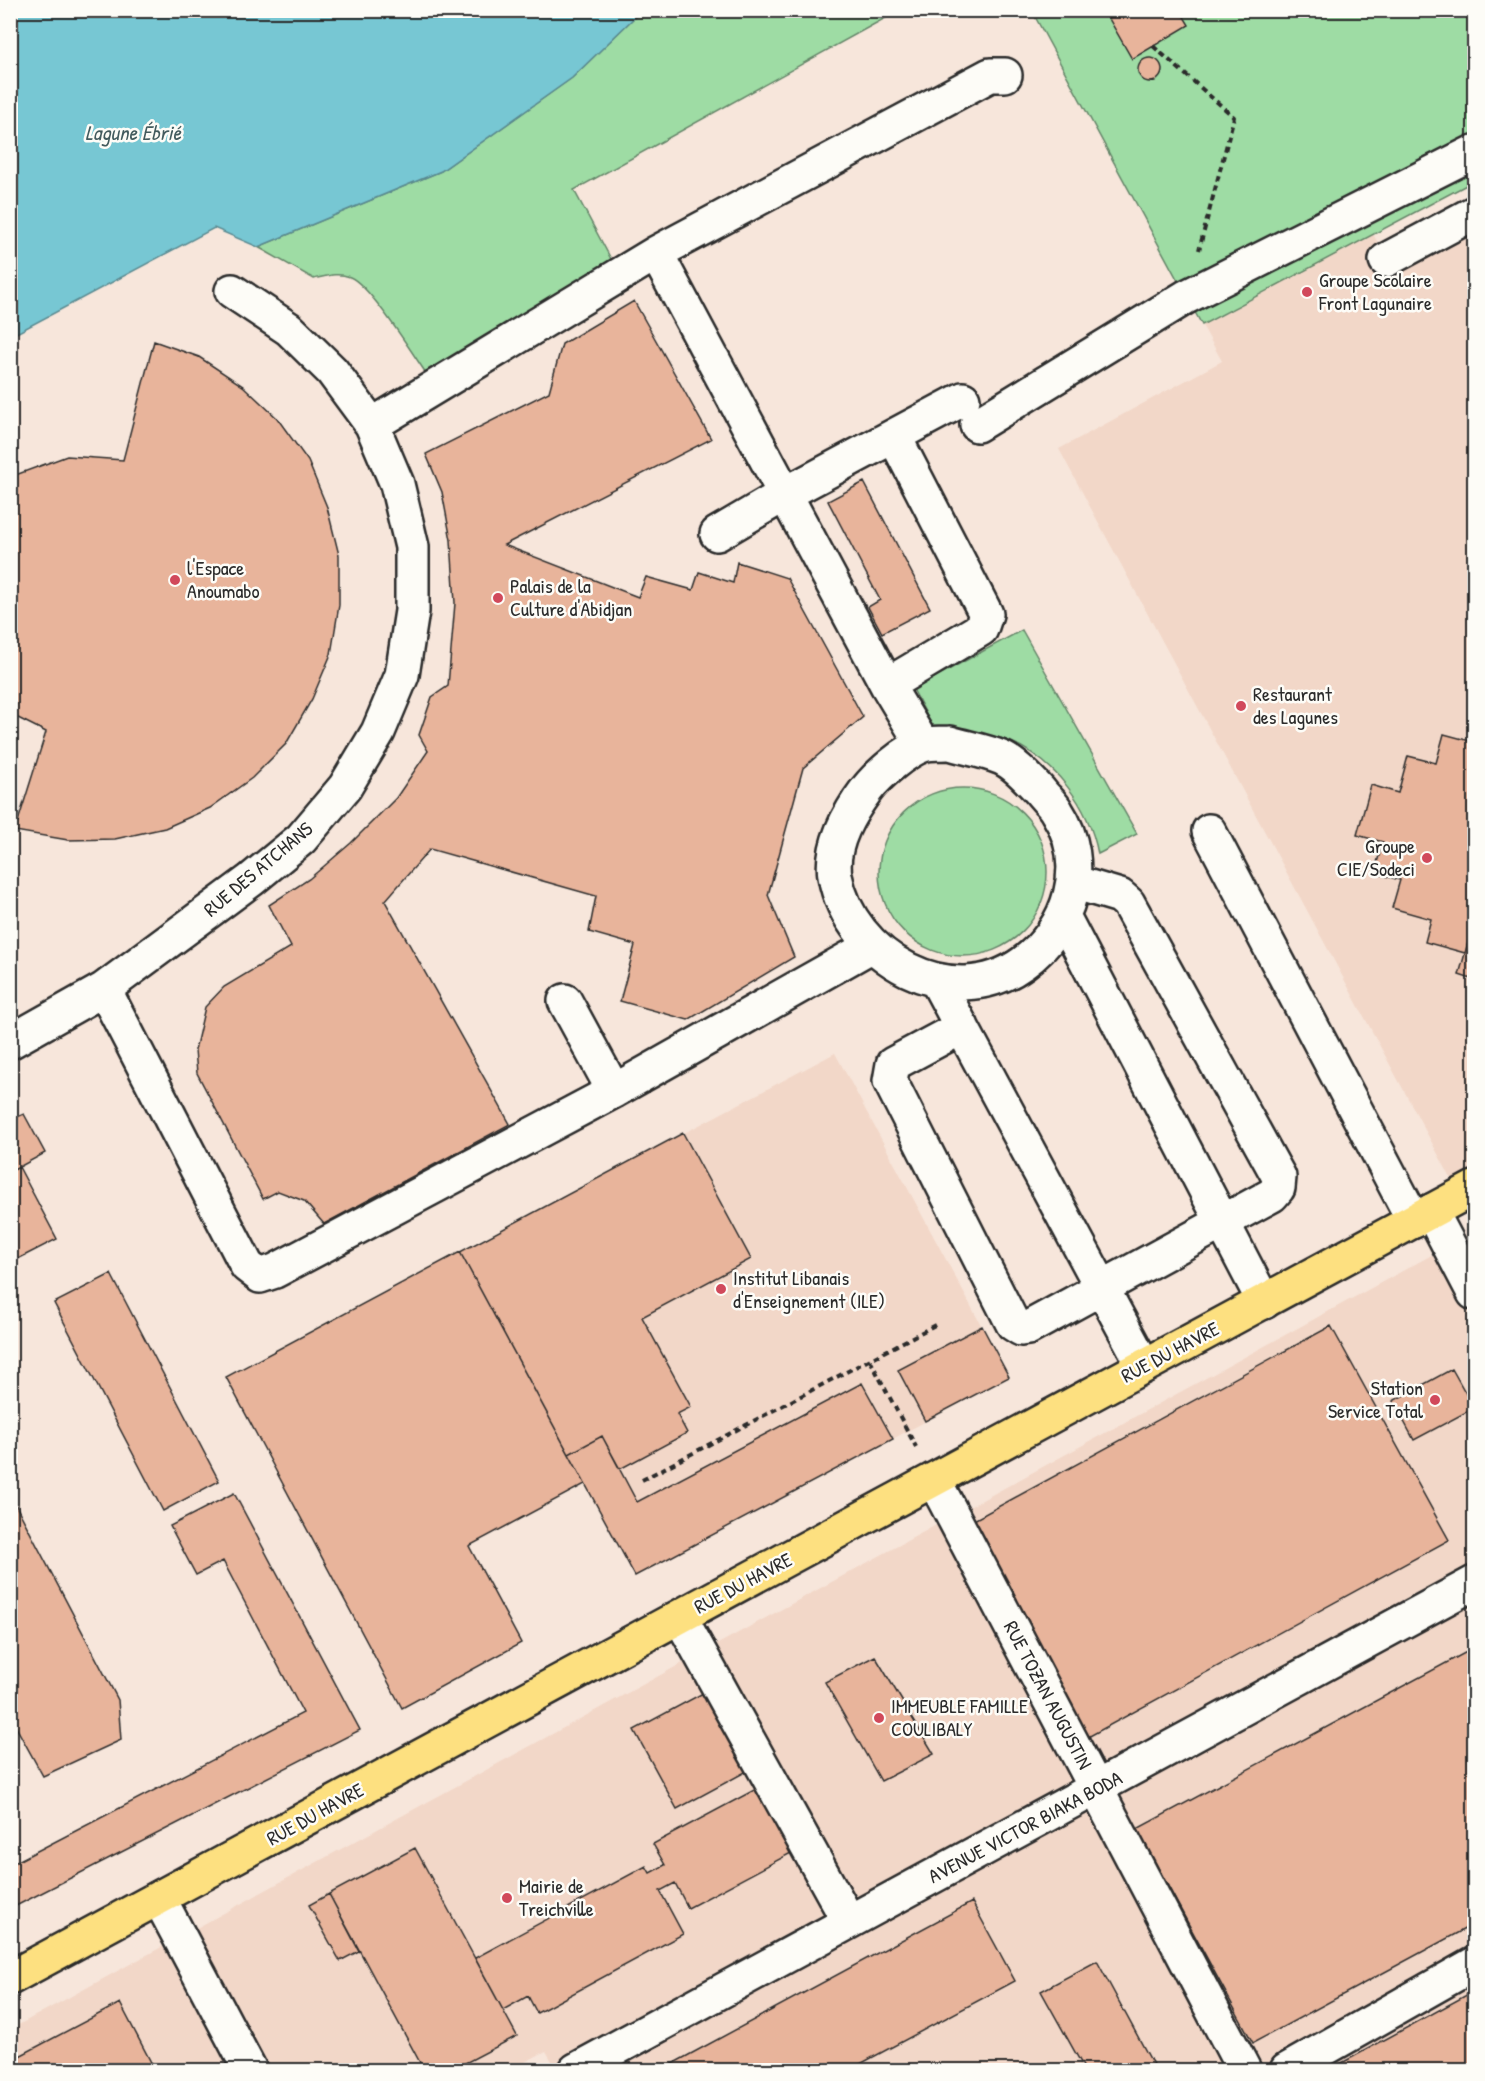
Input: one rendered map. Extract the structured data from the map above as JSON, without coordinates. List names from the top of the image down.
{
  "streets": {
    "main road": ["RUE DU HAVRE"],
    "street": ["RUE DES ATCHANS", "RUE TOZAN AUGUSTIN", "AVENUE VICTOR BIAKA BODA"]
  },
  "crossings": [
    ["RUE DU HAVRE", "RUE TOZAN AUGUSTIN"],
    ["RUE TOZAN AUGUSTIN", "AVENUE VICTOR BIAKA BODA"]
  ],
  "water": ["Lagune Ébrié"],
  "places": [
    "Groupe Scolaire Front Lagunaire",
    "l'Espace Anoumabo",
    "Palais de la Culture d'Abidjan",
    "Restaurant des Lagunes",
    "Groupe CIE/Sodeci",
    "Institut Libanais d'Enseignement (ILE)",
    "Station Service Total",
    "IMMEUBLE FAMILLE COULIBALY",
    "Mairie de Treichville"
  ]
}
